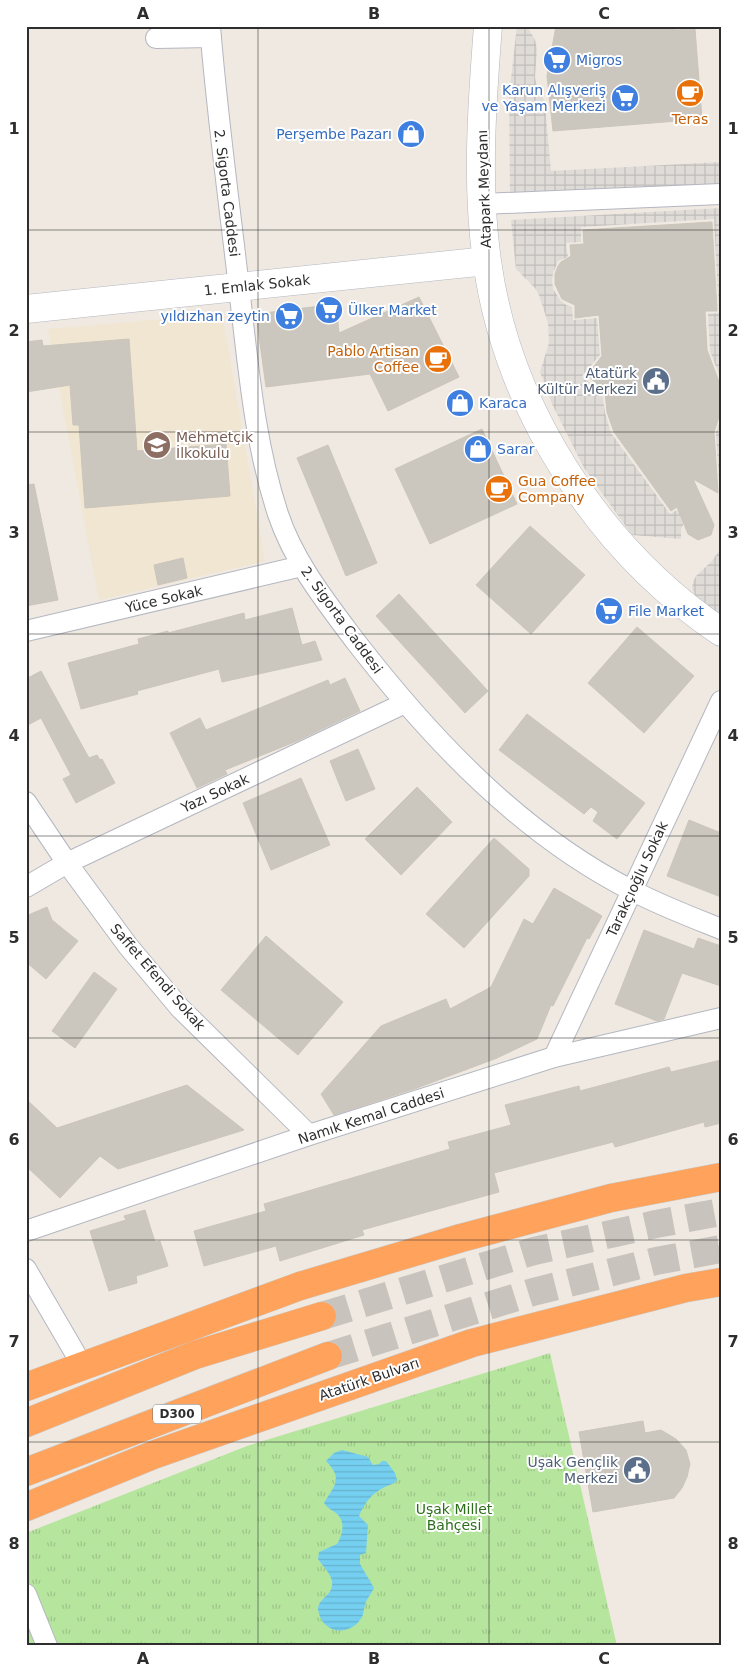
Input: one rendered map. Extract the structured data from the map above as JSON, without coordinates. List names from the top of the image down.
{
  "streets": {
    "highway": ["Atatürk Bulvarı", "D300"],
    "main road": ["Atapark Meydanı", "1. Emlak Sokak"],
    "street": [
      "2. Sigorta Caddesi",
      "Yüce Sokak",
      "Yazı Sokak",
      "Tarakçıoğlu Sokak",
      "Saffet Efendi Sokak",
      "Namık Kemal Caddesi"
    ]
  },
  "crossings": [
    ["Atapark Meydanı", "1. Emlak Sokak"],
    ["2. Sigorta Caddesi", "1. Emlak Sokak"],
    ["2. Sigorta Caddesi", "Yüce Sokak"],
    ["2. Sigorta Caddesi", "Yazı Sokak"],
    ["2. Sigorta Caddesi", "Tarakçıoğlu Sokak"],
    ["Yazı Sokak", "Saffet Efendi Sokak"],
    ["Tarakçıoğlu Sokak", "Namık Kemal Caddesi"],
    ["Saffet Efendi Sokak", "Namık Kemal Caddesi"]
  ],
  "parks": ["Uşak Millet Bahçesi"],
  "places": {
    "supermarket": [
      "Migros",
      "Karun Alışveriş ve Yaşam Merkezi",
      "Ülker Market",
      "yıldızhan zeytin",
      "File Market"
    ],
    "cafe": ["Teras", "Pablo Artisan Coffee", "Gua Coffee Company"],
    "shop": ["Perşembe Pazarı", "Karaca", "Sarar"],
    "public building": ["Atatürk Kültür Merkezi", "Uşak Gençlik Merkezi"],
    "school or university": ["Mehmetçik İlkokulu"]
  },
  "grid": {
    "columns": ["A", "B", "C"],
    "rows": [
      "1",
      "2",
      "3",
      "4",
      "5",
      "6",
      "7",
      "8"
    ]
  }
}
